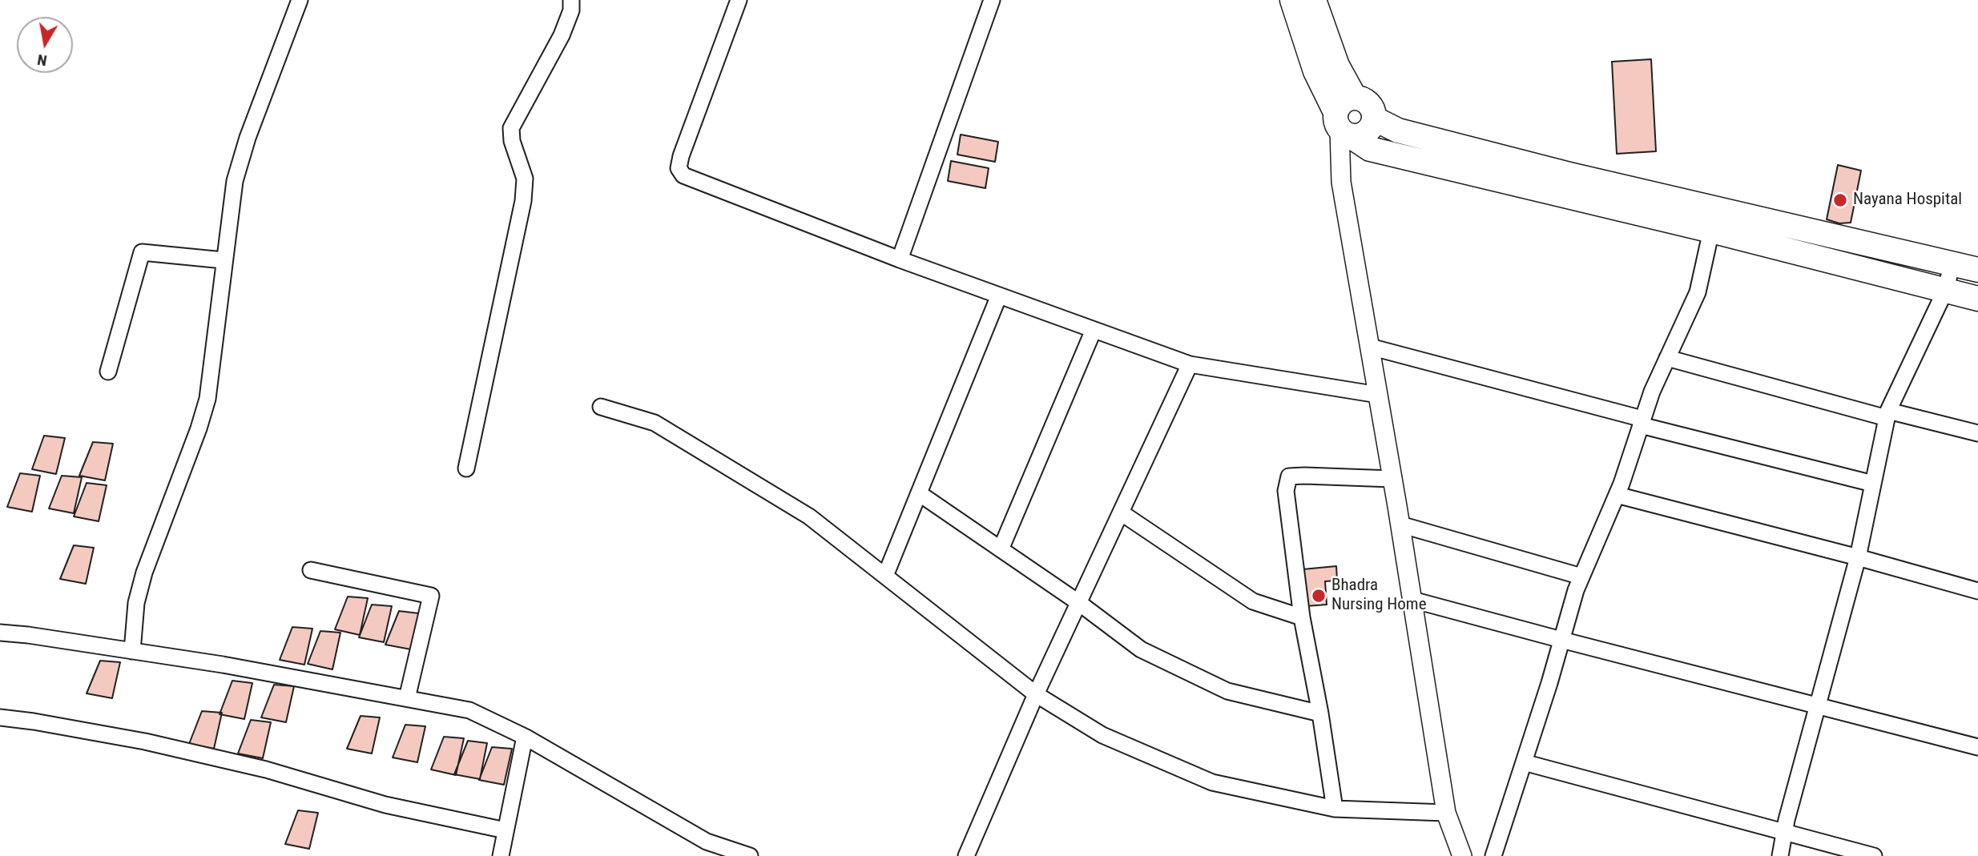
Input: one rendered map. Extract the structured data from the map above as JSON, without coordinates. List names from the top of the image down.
{
  "places": ["Nayana Hospital", "Bhadra Nursing Home"],
  "north": "bottom"
}
